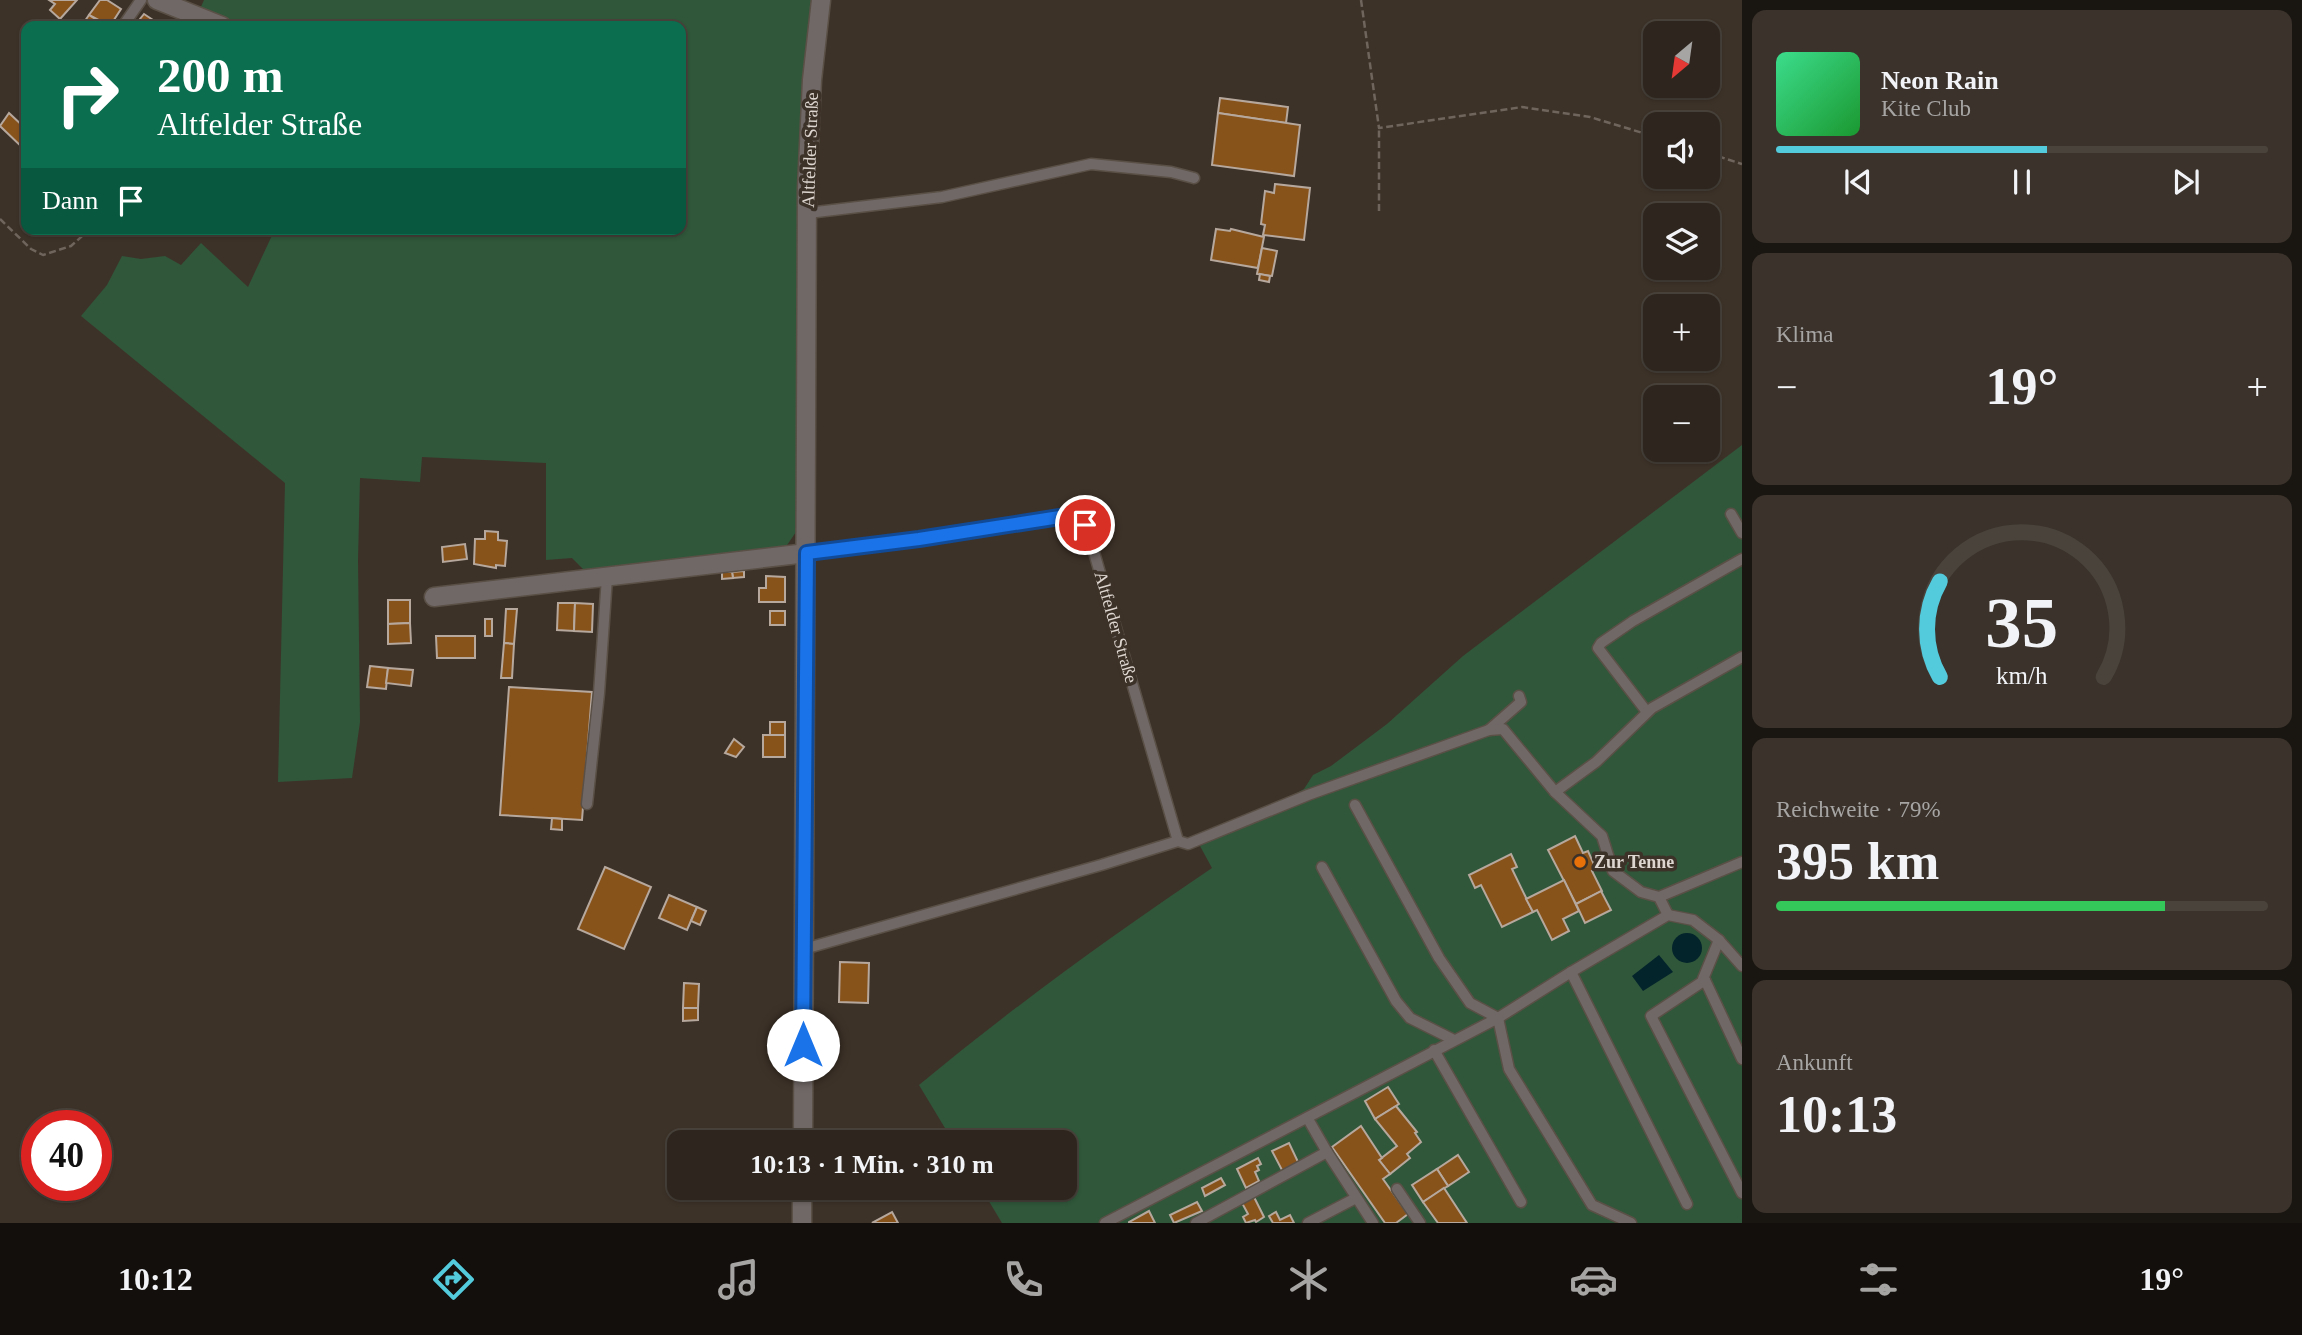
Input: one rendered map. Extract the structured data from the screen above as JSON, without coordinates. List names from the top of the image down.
{
  "streets": {
    "street": ["Altfelder Straße"]
  },
  "places": ["Zur Tenne"],
  "north": "bottom left",
  "page": {
    "map_buttons": ["+", "−"],
    "turn": ["200 m", "Altfelder Straße"],
    "song": ["Neon Rain", "Kite Club"],
    "then": "Dann",
    "tile": [
      "Klima",
      ["Reichweite · 79%", "395 km"],
      ["Ankunft", "10:13"]
    ],
    "heat": ["−", "19°", "+"],
    "limit": "40",
    "trip": "10:13 · 1 Min. · 310 m",
    "tabs": ["10:12", "19°"],
    "gauge": ["35", "km/h"]
  }
}
